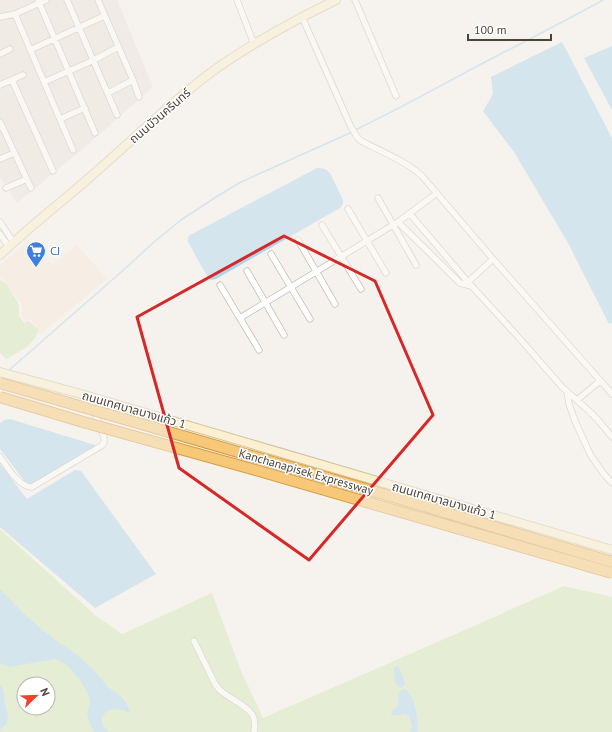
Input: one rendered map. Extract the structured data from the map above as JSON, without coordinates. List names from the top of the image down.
{
  "streets": {
    "highway": ["Kanchanapisek Expressway"],
    "main road": ["ถนนบัวนครินทร์", "ถนนเทศบาลบางแก้ว 1"]
  },
  "places": {
    "supermarket": ["CJ"]
  },
  "scale_bar": "100 m",
  "north": "top right"
}
